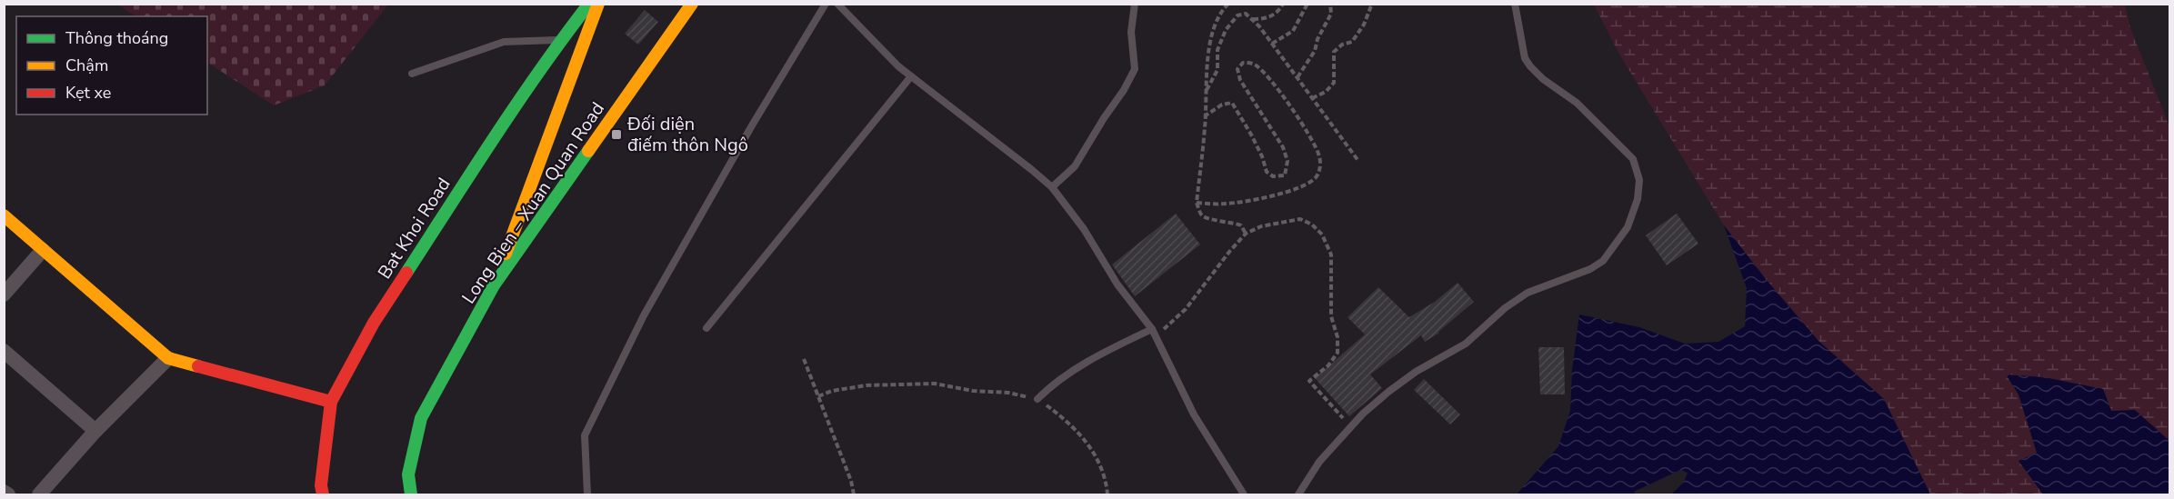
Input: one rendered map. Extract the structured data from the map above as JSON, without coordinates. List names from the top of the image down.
{
  "streets": {
    "street": ["Long Bien – Xuan Quan Road", "Bat Khoi Road"]
  },
  "places": {
    "transit": ["Đối diện điếm thôn Ngô"]
  },
  "legend": ["Thông thoáng", "Chậm", "Kẹt xe"]
}
